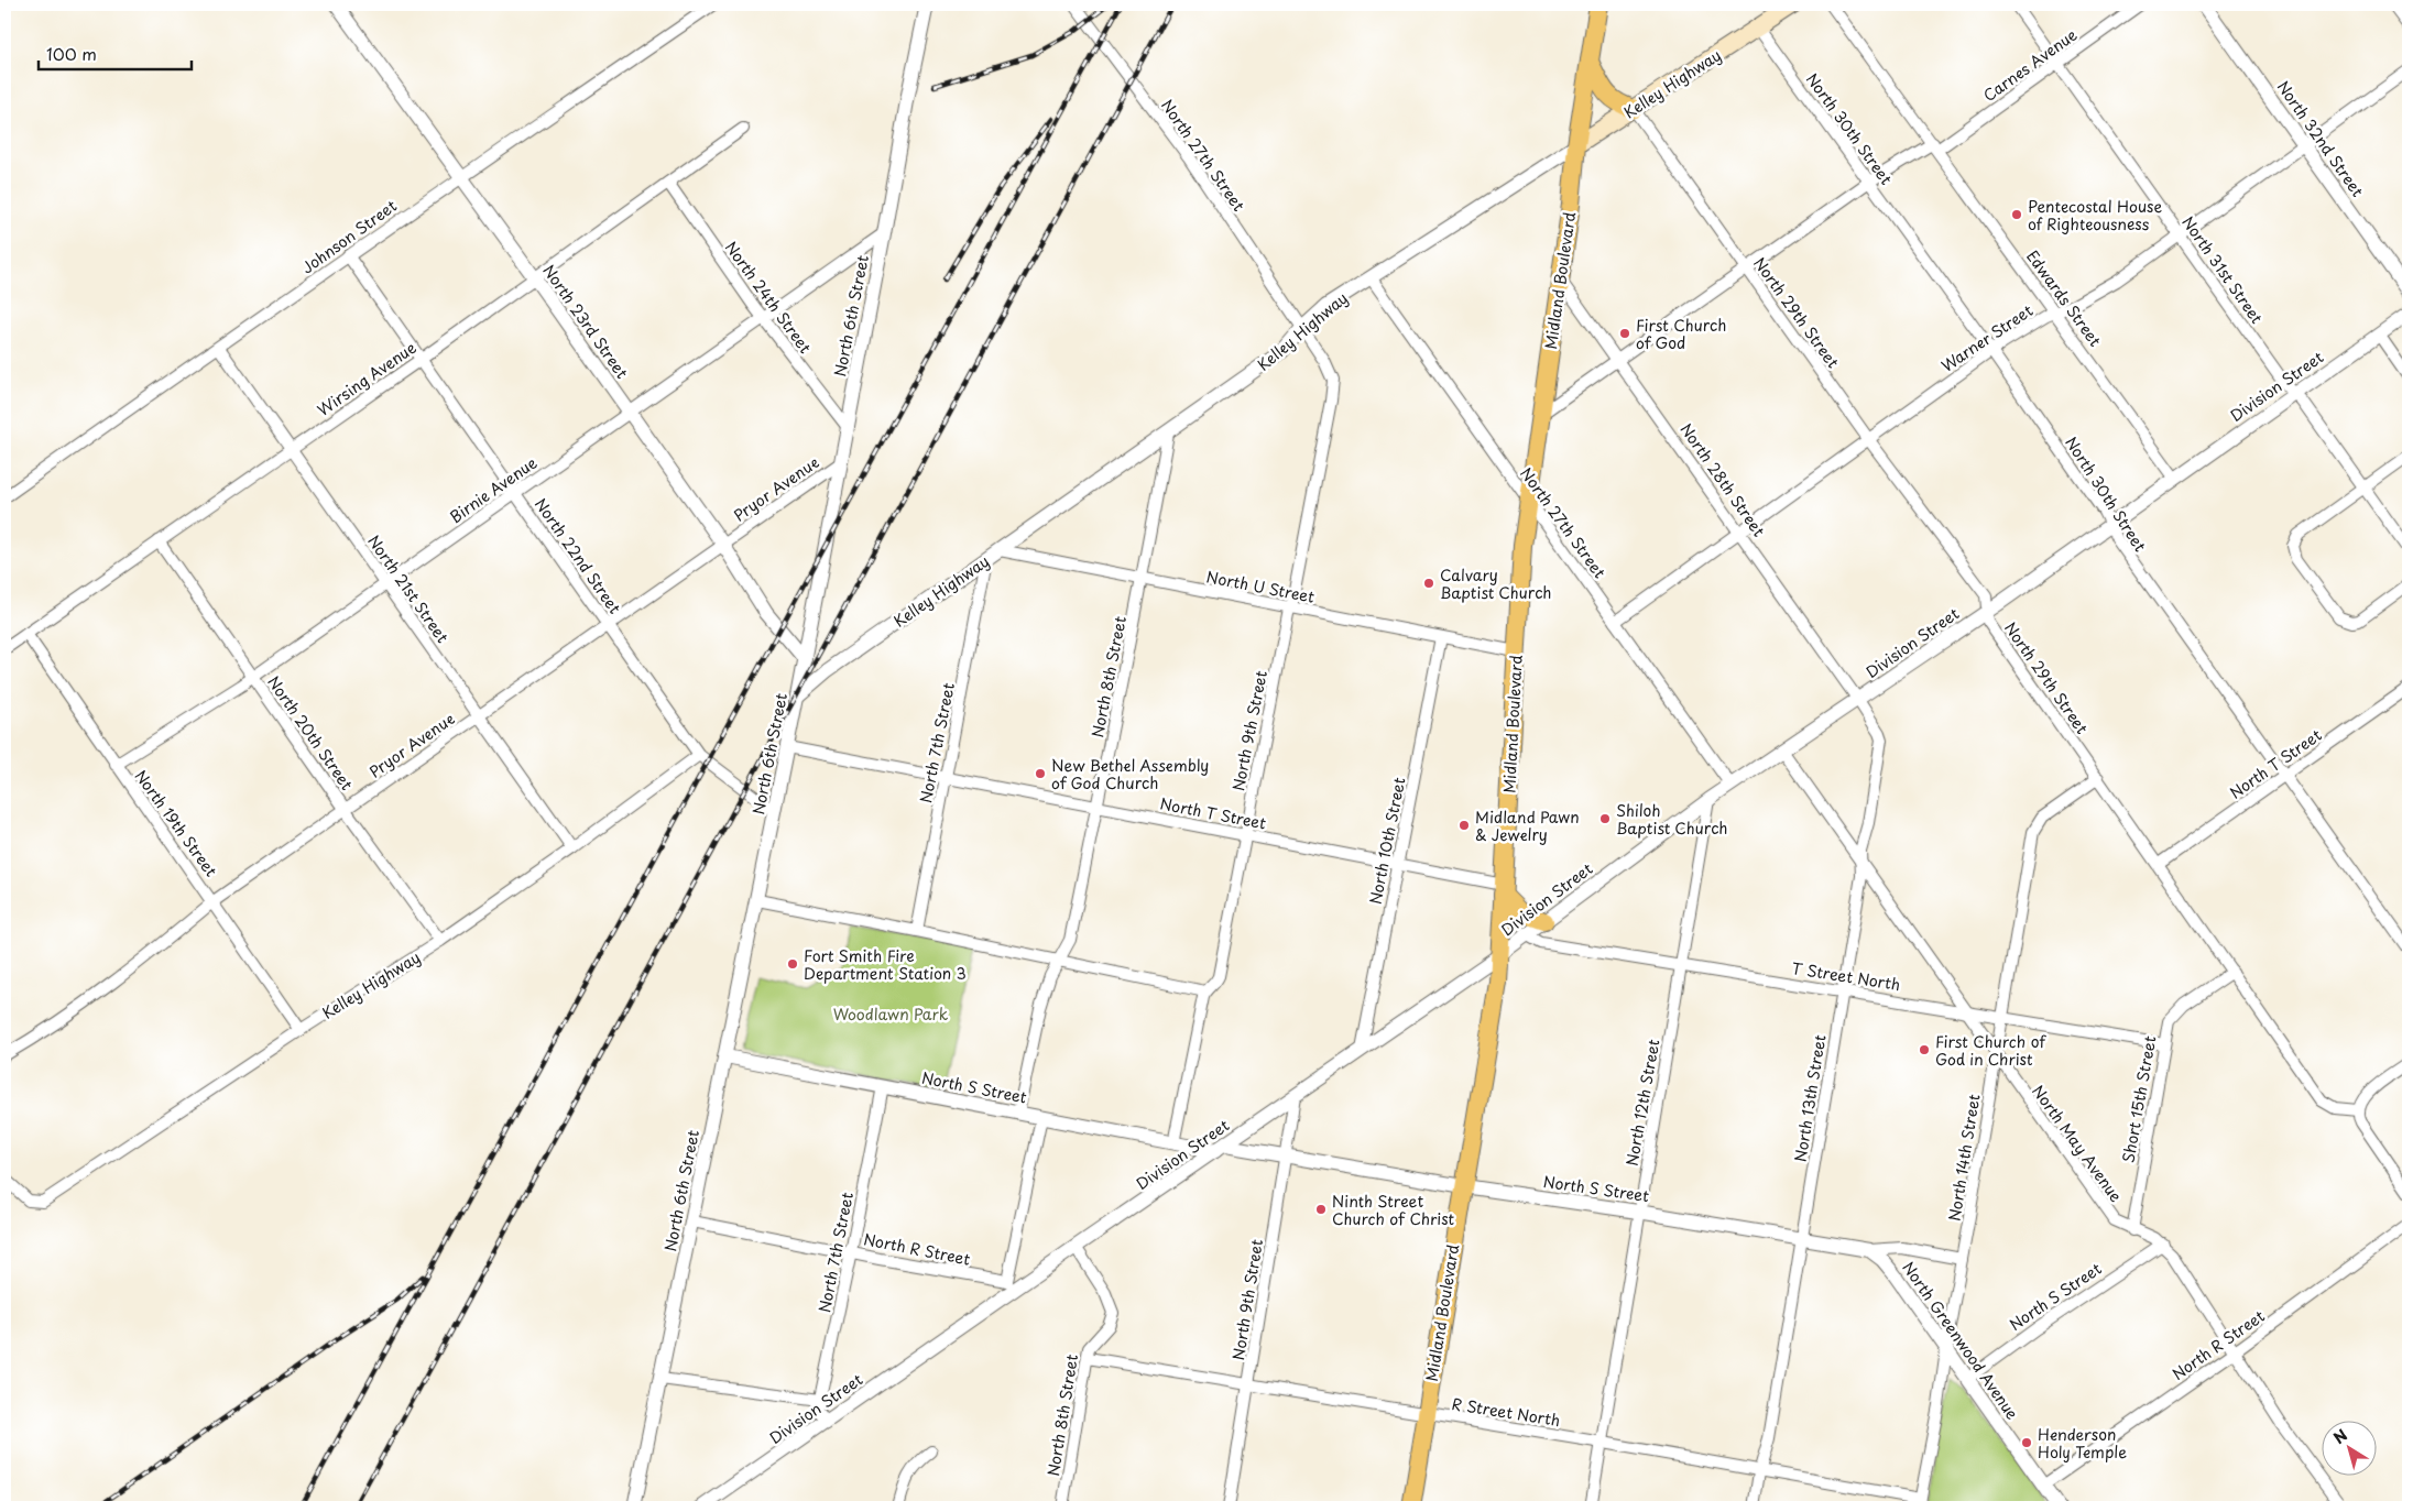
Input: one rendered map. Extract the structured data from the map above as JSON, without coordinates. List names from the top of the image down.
{
  "streets": {
    "main road": ["Kelley Highway", "Midland Boulevard"],
    "street": [
      "Carnes Avenue",
      "North 30th Street",
      "North 32nd Street",
      "North 27th Street",
      "Johnson Street",
      "North 31st Street",
      "North 24th Street",
      "Edwards Street",
      "North 29th Street",
      "North 6th Street",
      "North 23rd Street",
      "Warner Street",
      "Wirsing Avenue",
      "Division Street",
      "North 28th Street",
      "Pryor Avenue",
      "Birnie Avenue",
      "North 22nd Street",
      "North U Street",
      "North 21st Street",
      "North 8th Street",
      "North 9th Street",
      "North 20th Street",
      "North 7th Street",
      "North T Street",
      "North 19th Street",
      "North 10th Street",
      "T Street North",
      "North S Street",
      "North 13th Street",
      "Short 15th Street",
      "North 12th Street",
      "North May Avenue",
      "North 14th Street",
      "North R Street",
      "North Greenwood Avenue",
      "R Street North"
    ]
  },
  "crossings": [
    ["Carnes Avenue", "North 30th Street"],
    ["Carnes Avenue", "North 31st Street"],
    ["Carnes Avenue", "Midland Boulevard"],
    ["Carnes Avenue", "Edwards Street"],
    ["Carnes Avenue", "North 29th Street"],
    ["Carnes Avenue", "North 28th Street"],
    ["Kelley Highway", "North 30th Street"],
    ["Kelley Highway", "North 27th Street"],
    ["Kelley Highway", "Midland Boulevard"],
    ["Kelley Highway", "North 29th Street"],
    ["Kelley Highway", "North 6th Street"],
    ["Kelley Highway", "North 22nd Street"],
    ["Kelley Highway", "North U Street"],
    ["Kelley Highway", "North 21st Street"],
    ["Kelley Highway", "North 8th Street"],
    ["Kelley Highway", "North 9th Street"],
    ["Kelley Highway", "North 20th Street"],
    ["Kelley Highway", "North 7th Street"],
    ["Kelley Highway", "North 19th Street"],
    ["North 30th Street", "Warner Street"],
    ["North 30th Street", "Division Street"],
    ["North 30th Street", "North T Street"],
    ["North 32nd Street", "Warner Street"],
    ["North 27th Street", "Midland Boulevard"],
    ["North 27th Street", "Warner Street"],
    ["North 27th Street", "Division Street"],
    ["North 27th Street", "North 9th Street"],
    ["Johnson Street", "North 23rd Street"],
    ["Johnson Street", "North 22nd Street"],
    ["Johnson Street", "North 21st Street"],
    ["North 31st Street", "Warner Street"],
    ["North 31st Street", "Division Street"],
    ["Midland Boulevard", "Division Street"],
    ["Midland Boulevard", "North 28th Street"],
    ["Midland Boulevard", "North U Street"],
    ["Midland Boulevard", "North T Street"],
    ["Midland Boulevard", "North S Street"],
    ["Midland Boulevard", "R Street North"],
    ["North 24th Street", "North 6th Street"],
    ["North 24th Street", "Wirsing Avenue"],
    ["North 24th Street", "Birnie Avenue"],
    ["Edwards Street", "Warner Street"],
    ["Edwards Street", "Division Street"],
    ["North 29th Street", "Warner Street"],
    ["North 29th Street", "Division Street"],
    ["North 29th Street", "North T Street"],
    ["North 29th Street", "Short 15th Street"],
    ["North 29th Street", "North 14th Street"],
    ["North 6th Street", "North 23rd Street"],
    ["North 6th Street", "Pryor Avenue"],
    ["North 6th Street", "Birnie Avenue"],
    ["North 6th Street", "North 22nd Street"],
    ["North 6th Street", "North T Street"],
    ["North 6th Street", "North S Street"],
    ["North 6th Street", "North R Street"],
    ["North 23rd Street", "Wirsing Avenue"],
    ["North 23rd Street", "Pryor Avenue"],
    ["North 23rd Street", "Birnie Avenue"],
    ["Warner Street", "North 28th Street"],
    ["Wirsing Avenue", "North 22nd Street"],
    ["Wirsing Avenue", "North 21st Street"],
    ["Wirsing Avenue", "North 20th Street"],
    ["Wirsing Avenue", "North 19th Street"],
    ["Division Street", "North 28th Street"],
    ["Division Street", "North 8th Street"],
    ["Division Street", "North 9th Street"],
    ["Division Street", "North 7th Street"],
    ["Division Street", "North 10th Street"],
    ["Division Street", "T Street North"],
    ["Division Street", "North S Street"],
    ["Division Street", "North 13th Street"],
    ["Division Street", "North 12th Street"],
    ["Division Street", "North May Avenue"],
    ["Division Street", "North R Street"],
    ["North 28th Street", "North 13th Street"],
    ["Pryor Avenue", "North 22nd Street"],
    ["Pryor Avenue", "North 21st Street"],
    ["Pryor Avenue", "North 20th Street"],
    ["Pryor Avenue", "North 19th Street"],
    ["Birnie Avenue", "North 22nd Street"],
    ["Birnie Avenue", "North 21st Street"],
    ["Birnie Avenue", "North 20th Street"],
    ["Birnie Avenue", "North 19th Street"],
    ["North U Street", "North 8th Street"],
    ["North U Street", "North 9th Street"],
    ["North U Street", "North 10th Street"],
    ["North 8th Street", "North T Street"],
    ["North 8th Street", "North S Street"],
    ["North 8th Street", "R Street North"],
    ["North 9th Street", "North T Street"],
    ["North 9th Street", "North S Street"],
    ["North 9th Street", "R Street North"],
    ["North 7th Street", "North T Street"],
    ["North 7th Street", "North S Street"],
    ["North 7th Street", "North R Street"],
    ["North T Street", "North 10th Street"],
    ["T Street North", "North 13th Street"],
    ["T Street North", "Short 15th Street"],
    ["T Street North", "North 12th Street"],
    ["T Street North", "North May Avenue"],
    ["T Street North", "North 14th Street"],
    ["North S Street", "North 13th Street"],
    ["North S Street", "North 12th Street"],
    ["North S Street", "North May Avenue"],
    ["North S Street", "North 14th Street"],
    ["North S Street", "North Greenwood Avenue"],
    ["North 13th Street", "North May Avenue"],
    ["North 13th Street", "R Street North"],
    ["Short 15th Street", "North May Avenue"],
    ["North 12th Street", "R Street North"],
    ["North May Avenue", "North 14th Street"],
    ["North 14th Street", "North Greenwood Avenue"],
    ["North 14th Street", "R Street North"],
    ["North R Street", "North Greenwood Avenue"]
  ],
  "parks": ["Woodlawn Park"],
  "places": [
    "Pentecostal House of Righteousness",
    "First Church of God",
    "Calvary Baptist Church",
    "New Bethel Assembly of God Church",
    "Shiloh Baptist Church",
    "Midland Pawn & Jewelry",
    "Fort Smith Fire Department Station 3",
    "First Church of God in Christ",
    "Ninth Street Church of Christ",
    "Henderson Holy Temple"
  ],
  "scale_bar": "100 m",
  "north": "top left"
}
